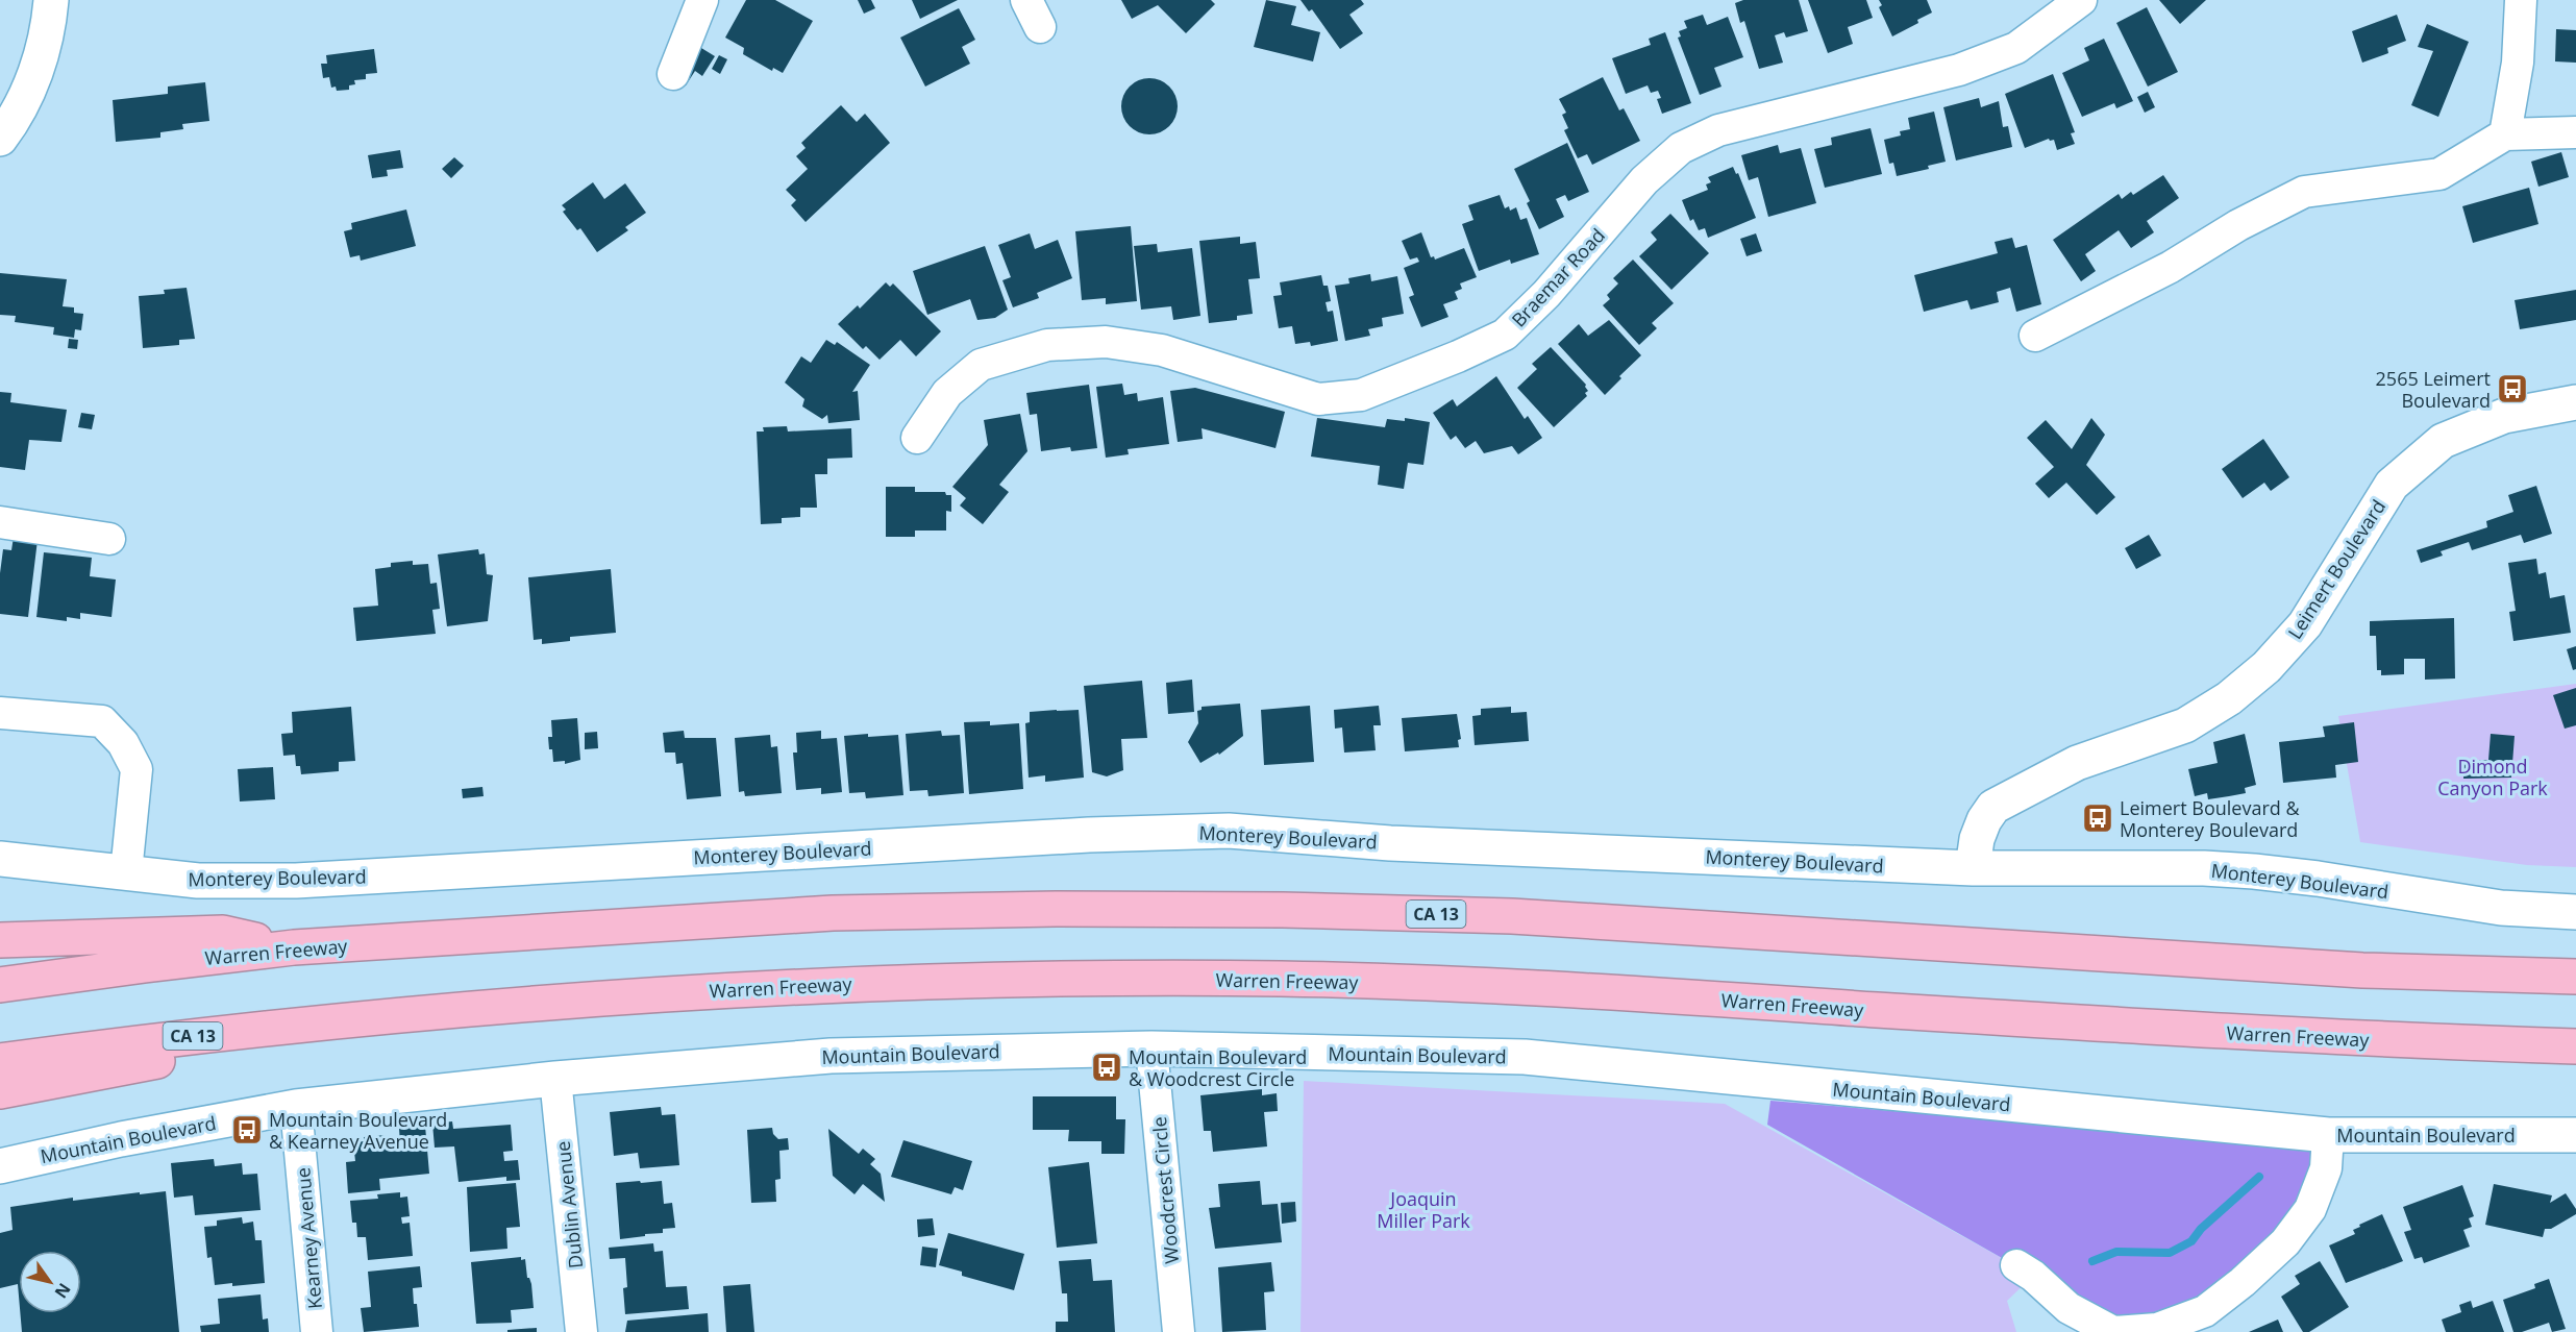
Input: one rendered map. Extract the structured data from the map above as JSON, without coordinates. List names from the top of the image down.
{
  "streets": {
    "highway": ["CA 13", "Warren Freeway"],
    "street": [
      "Braemar Road",
      "Leimert Boulevard",
      "Monterey Boulevard",
      "Mountain Boulevard",
      "Woodcrest Circle",
      "Dublin Avenue",
      "Kearney Avenue"
    ]
  },
  "crossings": [
    ["Leimert Boulevard", "Monterey Boulevard"],
    ["Mountain Boulevard", "Woodcrest Circle"],
    ["Mountain Boulevard", "Dublin Avenue"],
    ["Mountain Boulevard", "Kearney Avenue"]
  ],
  "parks": ["Dimond Canyon Park", "Joaquin Miller Park"],
  "places": {
    "bus stop": [
      "2565 Leimert Boulevard",
      "Leimert Boulevard & Monterey Boulevard",
      "Mountain Boulevard & Woodcrest Circle",
      "Mountain Boulevard & Kearney Avenue"
    ]
  },
  "north": "bottom right"
}
